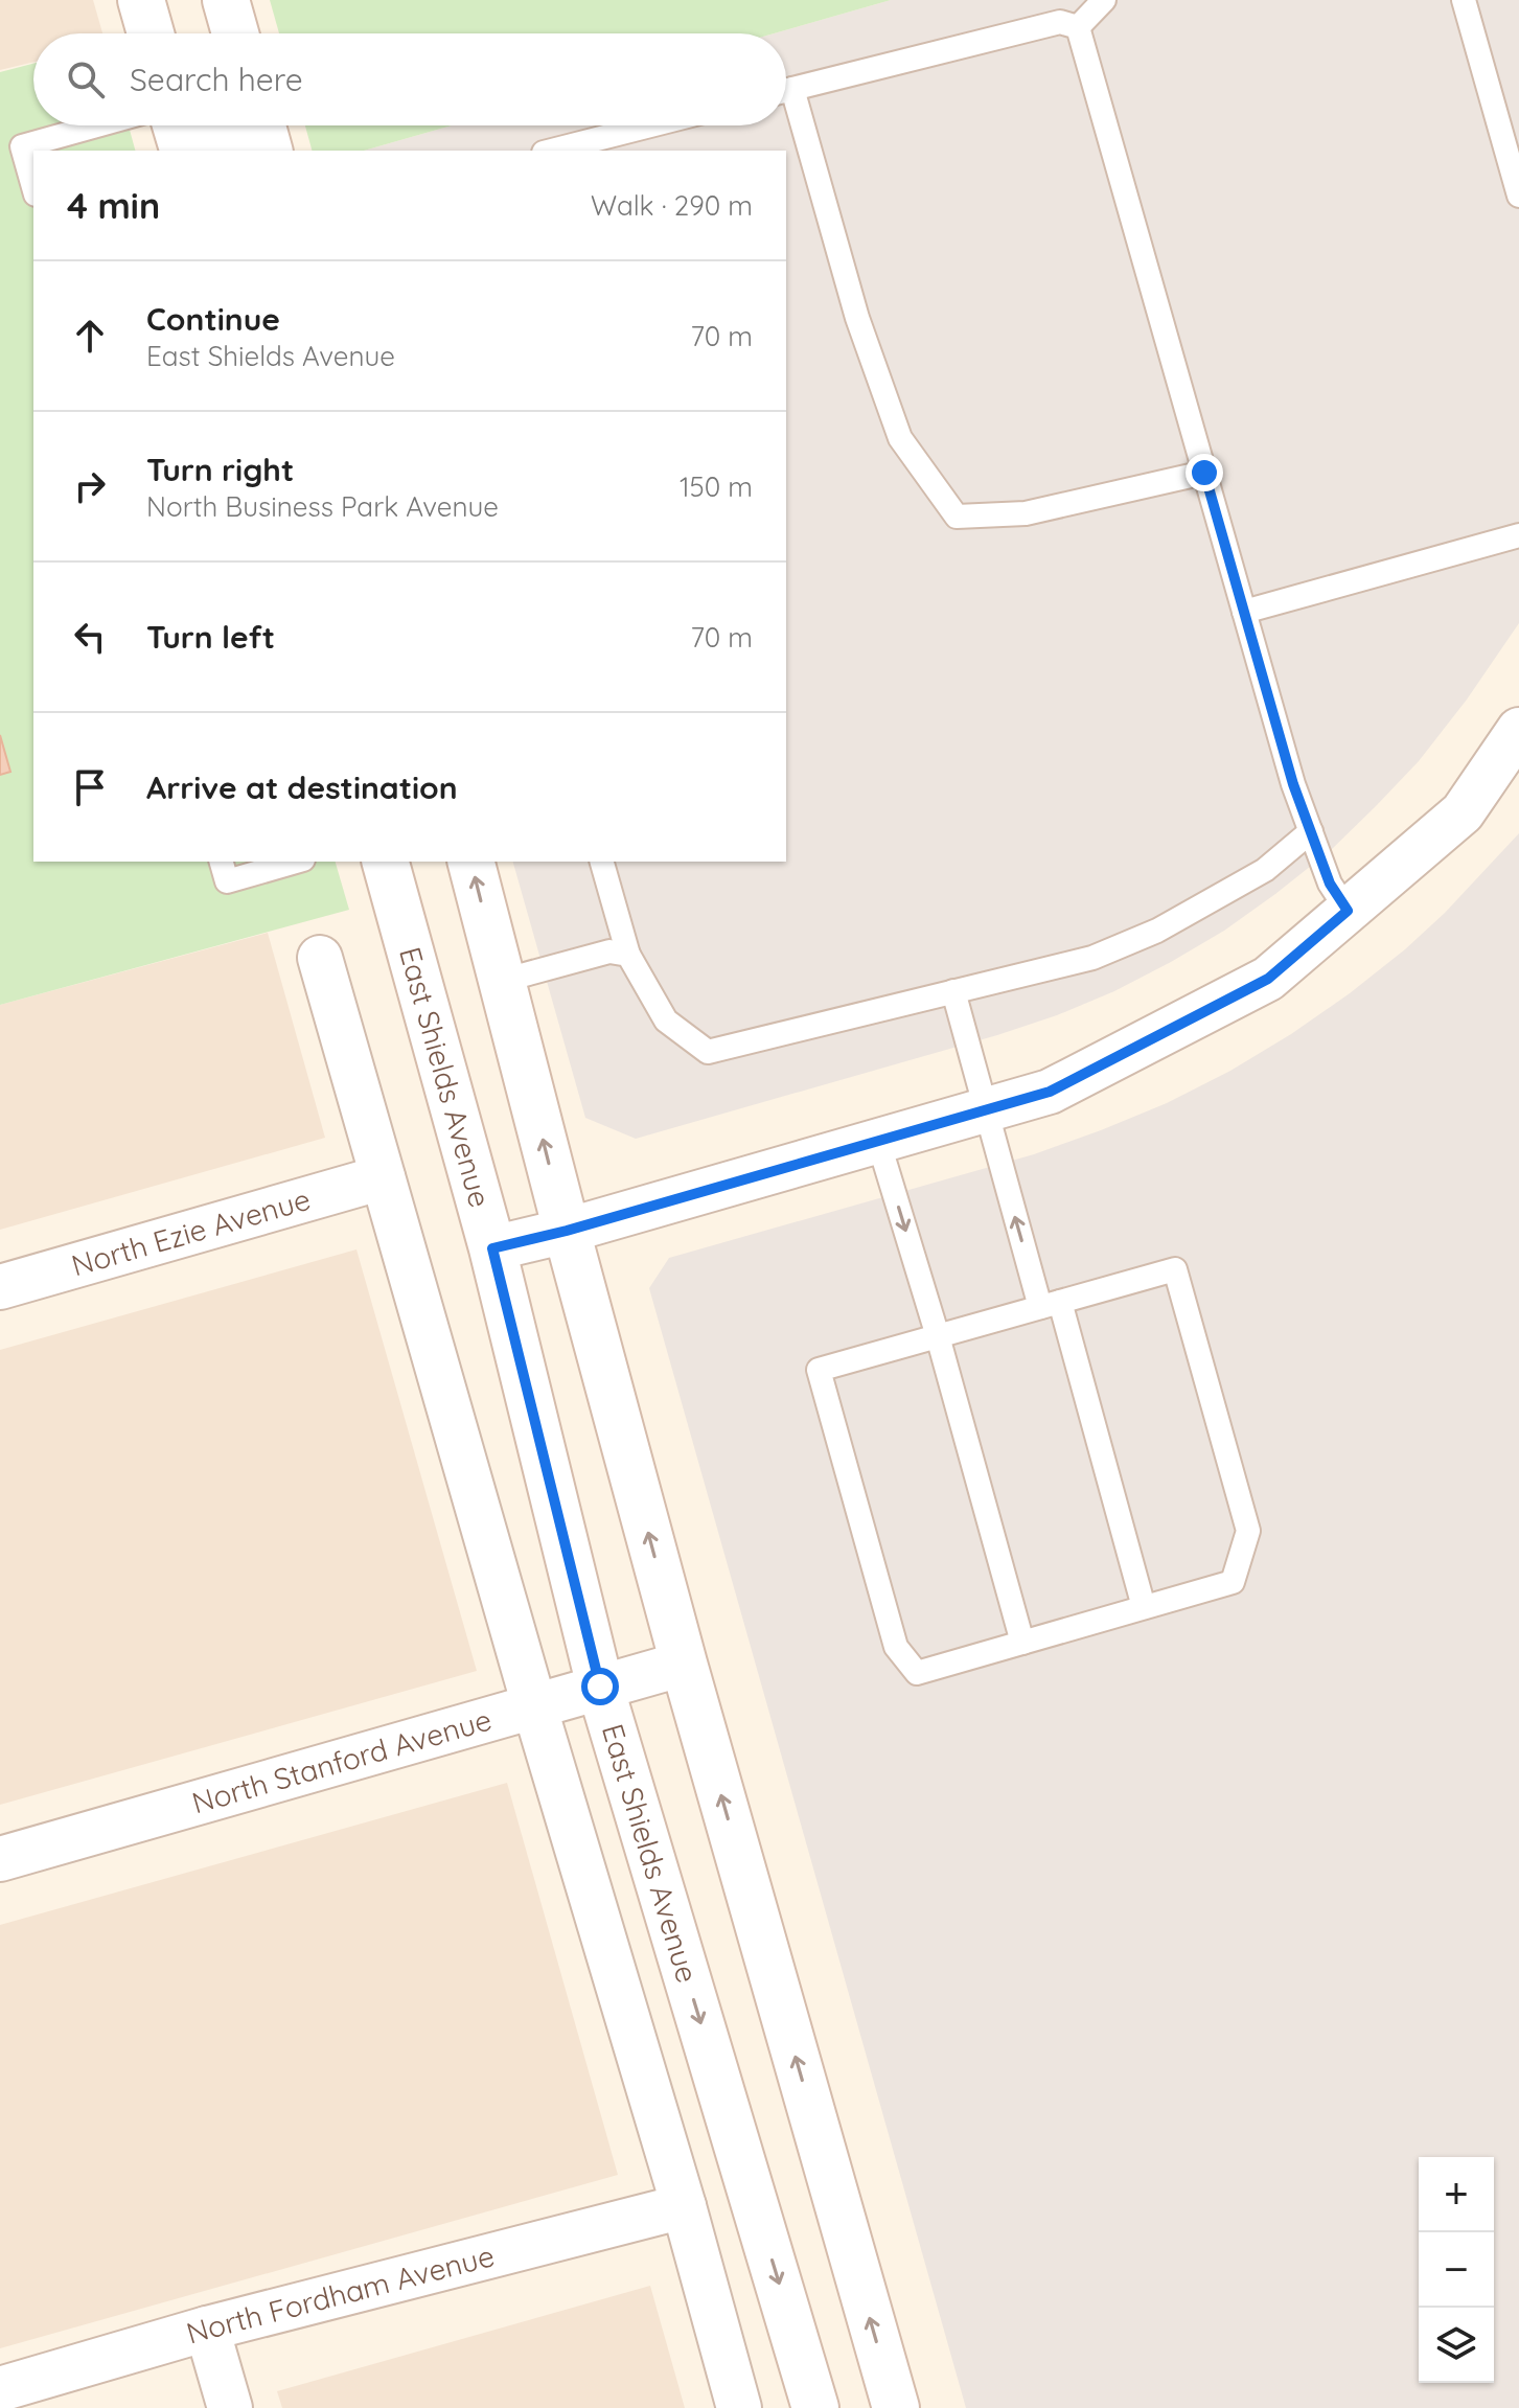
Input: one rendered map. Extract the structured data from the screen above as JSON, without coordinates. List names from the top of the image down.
{
  "streets": {
    "main road": ["East Shields Avenue"],
    "street": ["North Ezie Avenue", "North Stanford Avenue", "North Fordham Avenue"]
  },
  "crossings": [
    ["East Shields Avenue", "North Stanford Avenue"]
  ],
  "page": {
    "search": "Search here",
    "heading": ["4 min", "Walk · 290 m"],
    "list": [
      ["Continue", "East Shields Avenue", "70 m"],
      ["Turn right", "North Business Park Avenue", "150 m"],
      ["Turn left", "70 m"],
      "Arrive at destination"
    ],
    "map_buttons": ["+", "−"]
  }
}
